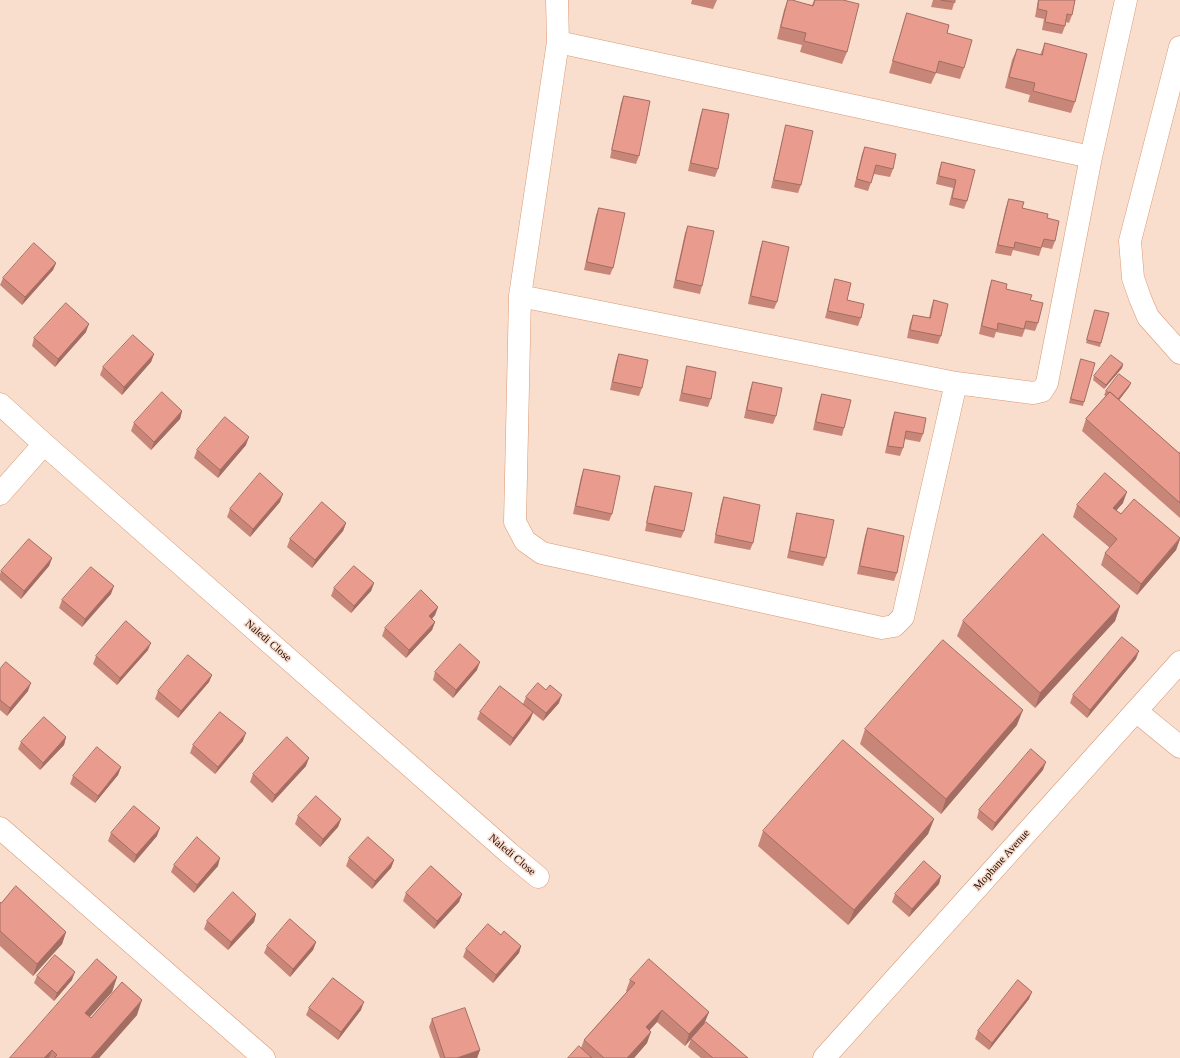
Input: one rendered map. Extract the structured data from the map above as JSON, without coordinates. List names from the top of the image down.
{
  "streets": {
    "street": ["Naledi Close", "Mophane Avenue"]
  }
}
